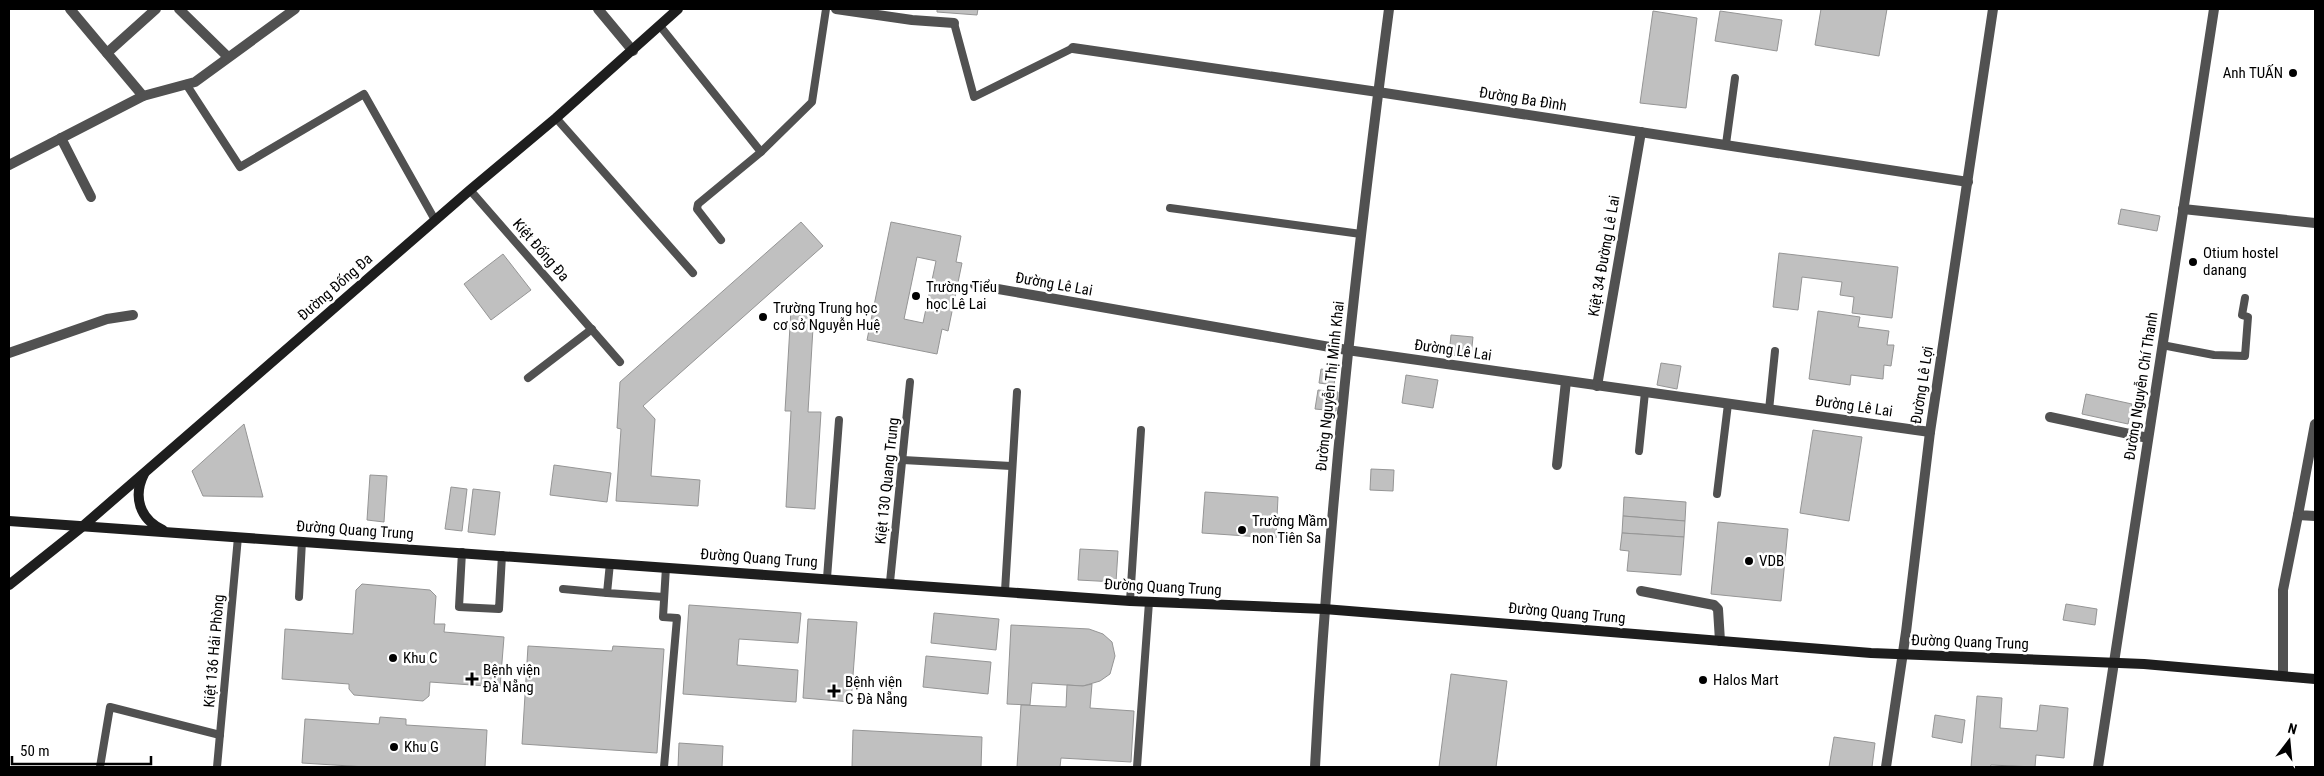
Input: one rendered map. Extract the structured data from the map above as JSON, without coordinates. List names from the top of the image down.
{
  "streets": {
    "main road": ["Đường Đống Đa", "Đường Quang Trung"],
    "street": [
      "Đường Ba Đình",
      "Kiệt 34 Đường Lê Lai",
      "Đường Lê Lai",
      "Đường Lê Lợi",
      "Đường Nguyễn Thị Minh Khai",
      "Đường Nguyễn Chí Thanh"
    ],
    "lane": ["Kiệt Đống Đa", "Kiệt 130 Quang Trung", "Kiệt 136 Hải Phòng"]
  },
  "crossings": [
    ["Đường Ba Đình", "Kiệt 34 Đường Lê Lai"],
    ["Đường Ba Đình", "Đường Lê Lợi"],
    ["Đường Ba Đình", "Đường Nguyễn Thị Minh Khai"],
    ["Kiệt Đống Đa", "Đường Đống Đa"],
    ["Kiệt 34 Đường Lê Lai", "Đường Lê Lai"],
    ["Đường Lê Lai", "Đường Lê Lợi"],
    ["Đường Lê Lai", "Đường Nguyễn Thị Minh Khai"],
    ["Đường Đống Đa", "Đường Quang Trung"],
    ["Đường Lê Lợi", "Đường Quang Trung"],
    ["Đường Nguyễn Thị Minh Khai", "Đường Quang Trung"],
    ["Đường Nguyễn Chí Thanh", "Đường Quang Trung"],
    ["Kiệt 130 Quang Trung", "Đường Quang Trung"],
    ["Đường Quang Trung", "Kiệt 136 Hải Phòng"]
  ],
  "places": {
    "other": [
      "Anh TUẤN",
      "Otium hostel danang",
      "Trường Tiểu học Lê Lai",
      "Trường Trung học cơ sở Nguyễn Huệ",
      "Trường Mầm non Tiên Sa",
      "VDB",
      "Khu C",
      "Halos Mart",
      "Khu G"
    ],
    "health": ["Bệnh viện Đà Nẵng", "Bệnh viện C Đà Nẵng"]
  },
  "scale_bar": "50 m",
  "north": "top"
}
